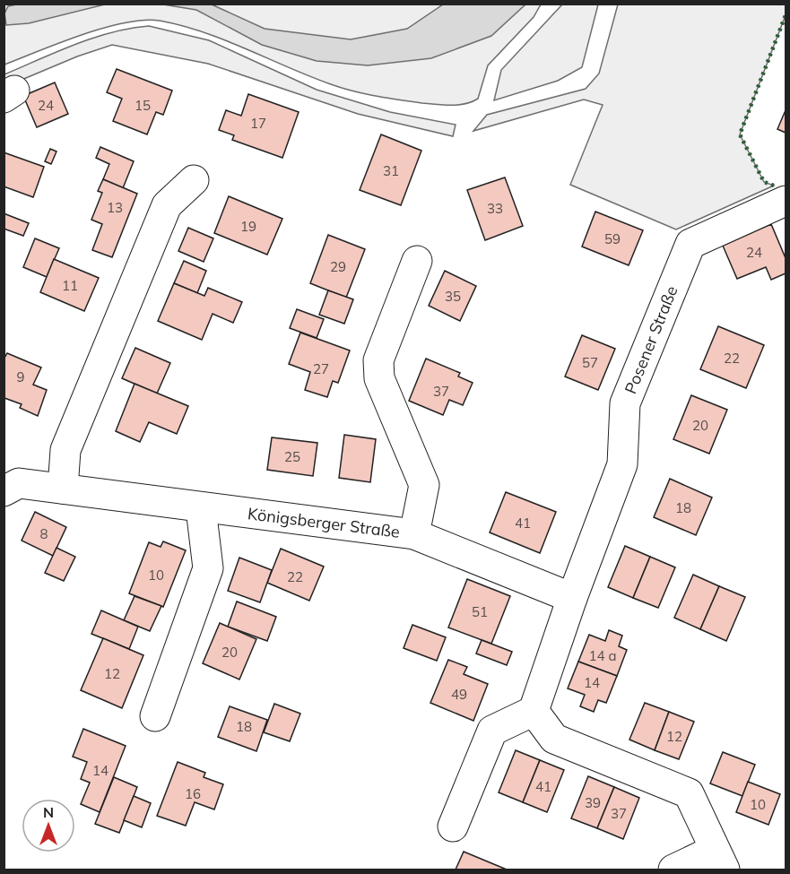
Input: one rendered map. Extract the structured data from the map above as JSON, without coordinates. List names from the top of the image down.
{
  "streets": {
    "street": ["Posener Straße", "Königsberger Straße"]
  },
  "house_numbers": [
    "24",
    "15",
    "17",
    "31",
    "13",
    "33",
    "19",
    "59",
    "24",
    "29",
    "11",
    "35",
    "22",
    "57",
    "27",
    "9",
    "37",
    "20",
    "25",
    "18",
    "41",
    "8",
    "10",
    "22",
    "51",
    "20",
    "14 a",
    "12",
    "14",
    "49",
    "18",
    "12",
    "14",
    "41",
    "16",
    "39",
    "10",
    "37"
  ],
  "north": "top"
}
